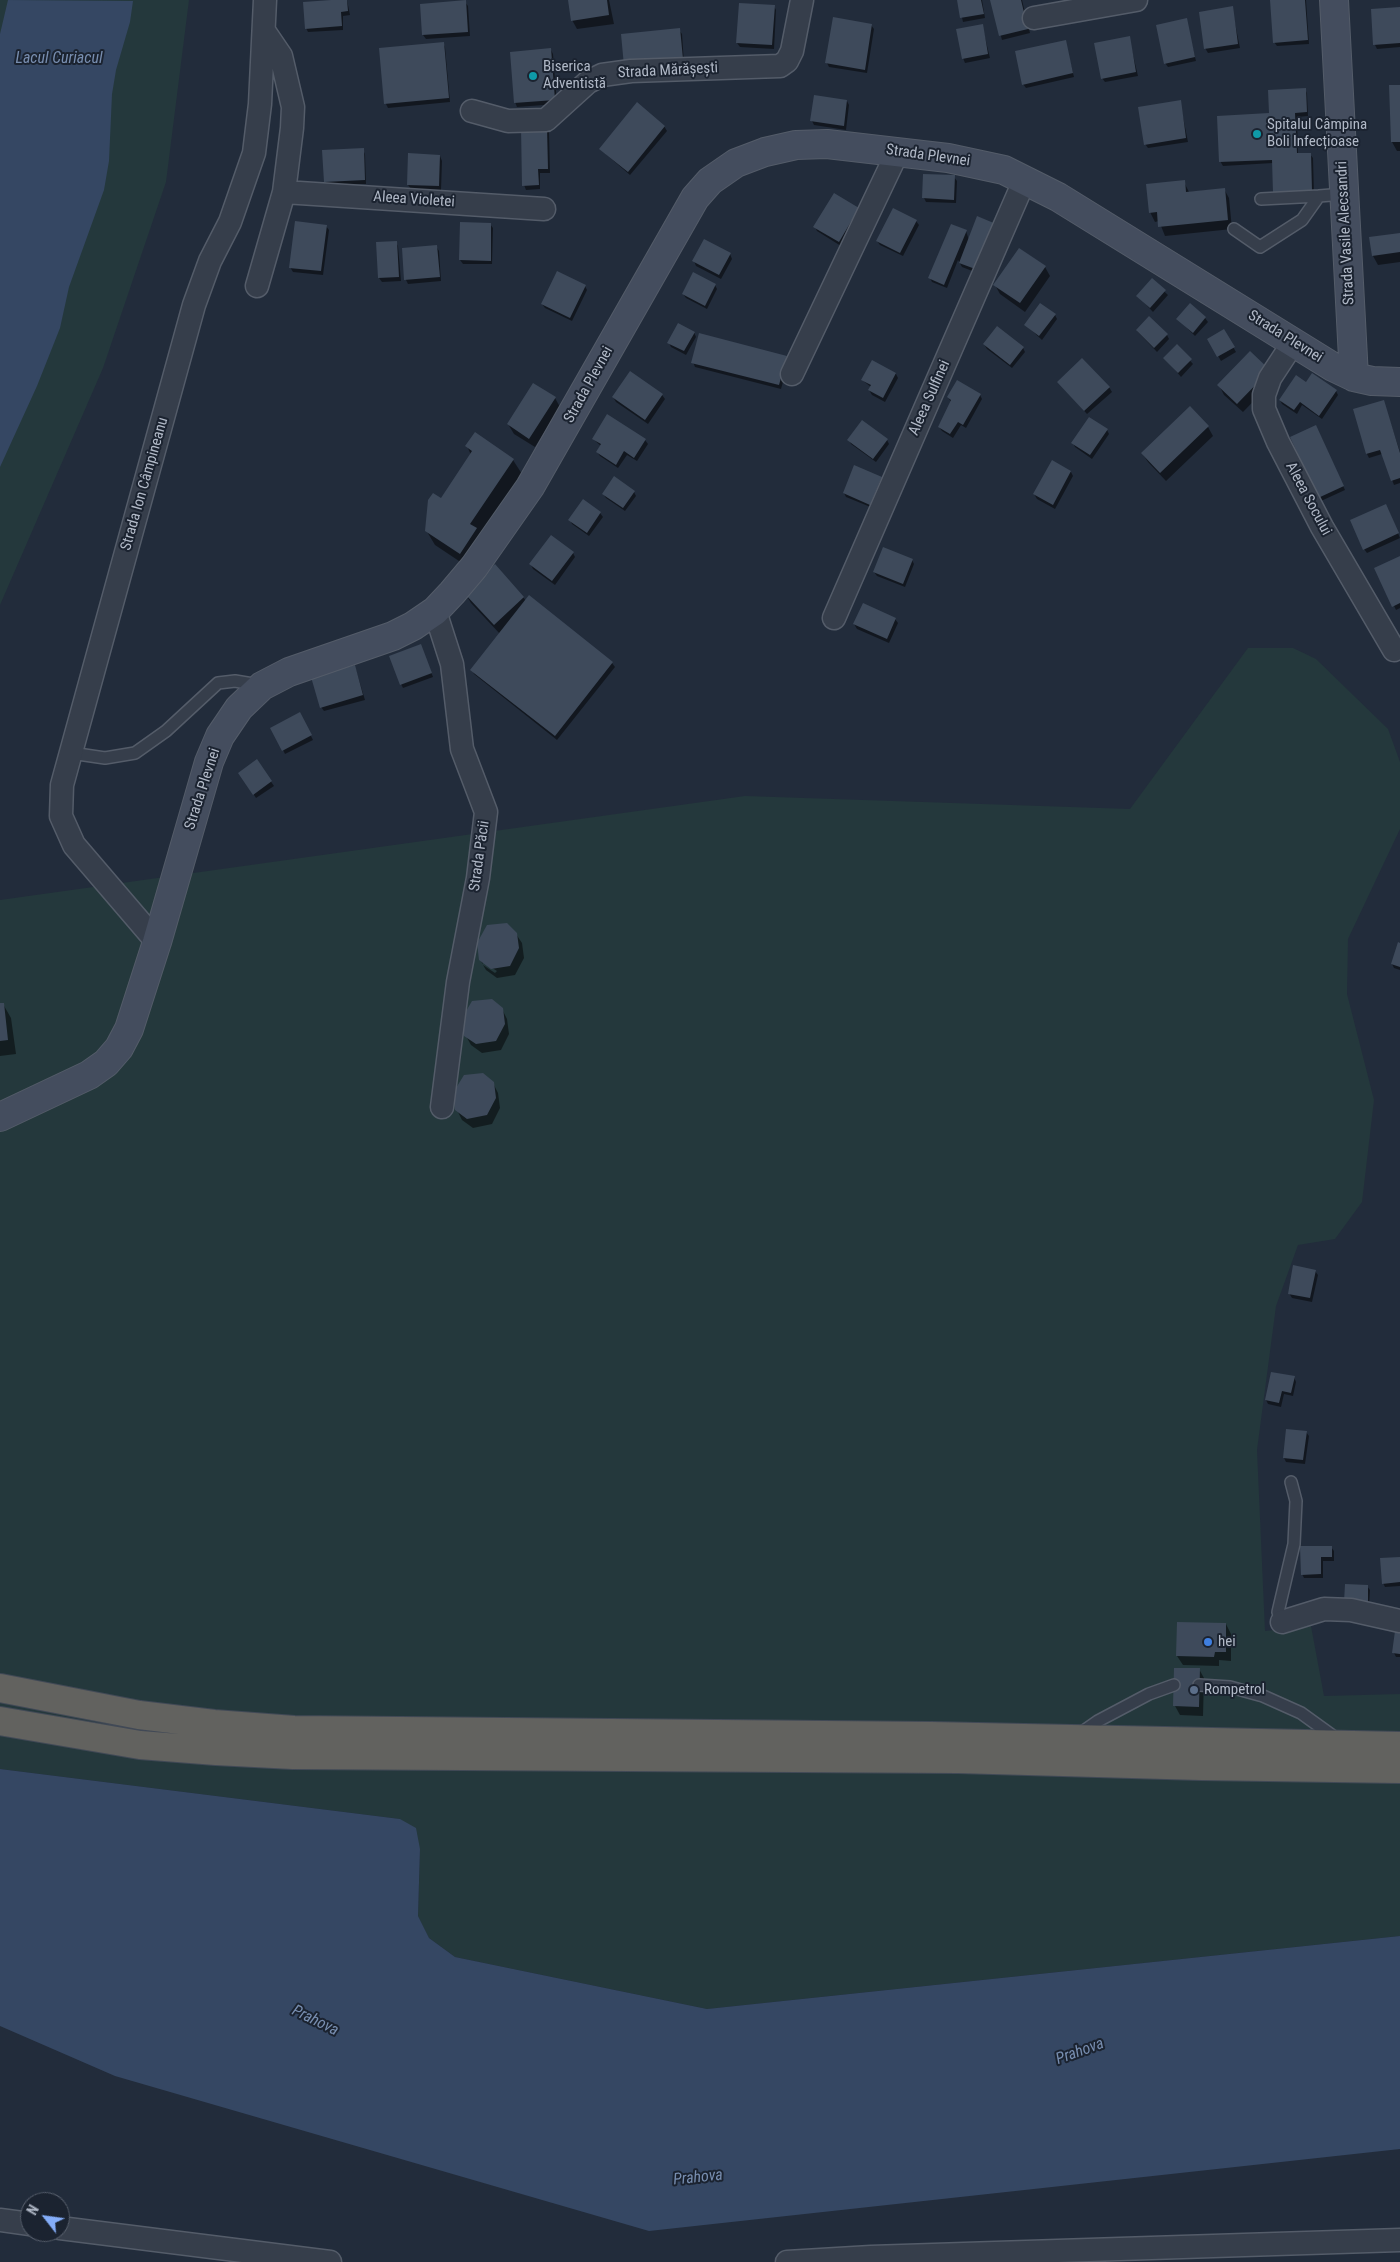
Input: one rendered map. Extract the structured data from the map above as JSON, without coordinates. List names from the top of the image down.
{
  "streets": {
    "main road": ["Strada Plevnei", "Strada Vasile Alecsandri"],
    "street": [
      "Strada Mărășești",
      "Aleea Violetei",
      "Aleea Sulfinei",
      "Strada Ion Câmpineanu",
      "Aleea Socului",
      "Strada Păcii"
    ]
  },
  "crossings": [
    ["Strada Plevnei", "Strada Vasile Alecsandri"],
    ["Strada Plevnei", "Aleea Sulfinei"],
    ["Strada Plevnei", "Strada Ion Câmpineanu"],
    ["Strada Plevnei", "Aleea Socului"],
    ["Strada Plevnei", "Strada Păcii"]
  ],
  "water": ["Lacul Curiacul", "Prahova"],
  "places": [
    "Biserica Adventistă",
    "Spitalul Câmpina Boli Infecțioase",
    "hei",
    "Rompetrol"
  ],
  "north": "top left"
}
